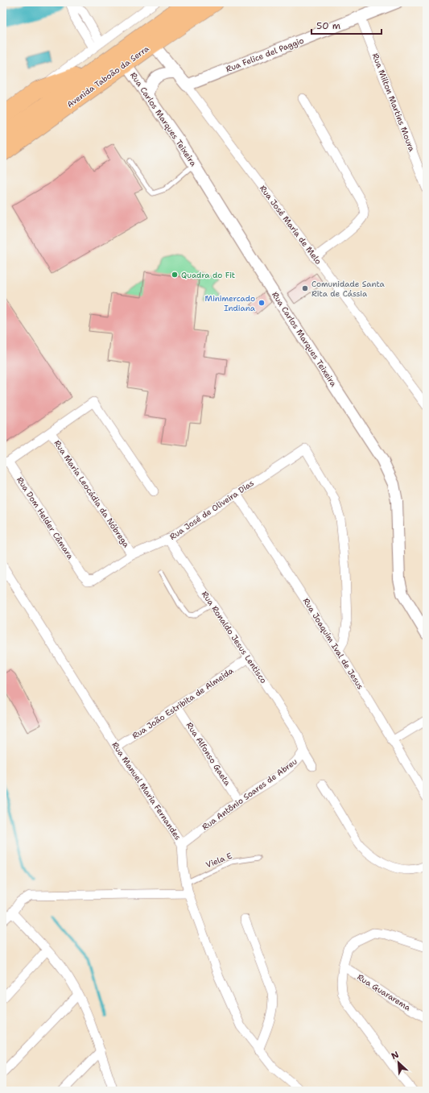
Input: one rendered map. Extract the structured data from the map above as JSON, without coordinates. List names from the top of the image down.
{
  "streets": {
    "highway": ["Avenida Taboão da Serra"],
    "street": [
      "Rua Felice del Paggio",
      "Rua Milton Martins Moura",
      "Rua Carlos Marques Teixeira",
      "Rua José Maria de Melo",
      "Rua Maria Leocádia da Nóbrega",
      "Rua José de Oliveira Dias",
      "Rua Dom Helder Câmara",
      "Rua Ronaldo Jesus Lentisco",
      "Rua Joaquim Ival de Jesus",
      "Rua João Estribita de Almeida",
      "Rua Alfonso Gaeta",
      "Rua Manuel Maria Fernandes",
      "Rua Antônio Soares de Abreu",
      "Rua Guararema"
    ],
    "lane": ["Viela E"]
  },
  "crossings": [
    ["Rua Felice del Paggio", "Rua Milton Martins Moura"],
    ["Rua Felice del Paggio", "Rua José Maria de Melo"],
    ["Avenida Taboão da Serra", "Rua Carlos Marques Teixeira"],
    ["Avenida Taboão da Serra", "Rua José Maria de Melo"],
    ["Rua Maria Leocádia da Nóbrega", "Rua José de Oliveira Dias"],
    ["Rua José de Oliveira Dias", "Rua Dom Helder Câmara"],
    ["Rua José de Oliveira Dias", "Rua Ronaldo Jesus Lentisco"],
    ["Rua José de Oliveira Dias", "Rua Joaquim Ival de Jesus"],
    ["Rua Ronaldo Jesus Lentisco", "Rua João Estribita de Almeida"],
    ["Rua Ronaldo Jesus Lentisco", "Rua Antônio Soares de Abreu"],
    ["Rua João Estribita de Almeida", "Rua Alfonso Gaeta"],
    ["Rua João Estribita de Almeida", "Rua Manuel Maria Fernandes"],
    ["Rua Alfonso Gaeta", "Rua Antônio Soares de Abreu"],
    ["Rua Manuel Maria Fernandes", "Rua Antônio Soares de Abreu"],
    ["Rua Manuel Maria Fernandes", "Viela E"]
  ],
  "places": ["Quadra do Fit", "Comunidade Santa Rita de Cássia", "Minimercado Indiana"],
  "scale_bar": "50 m",
  "north": "top left"
}
